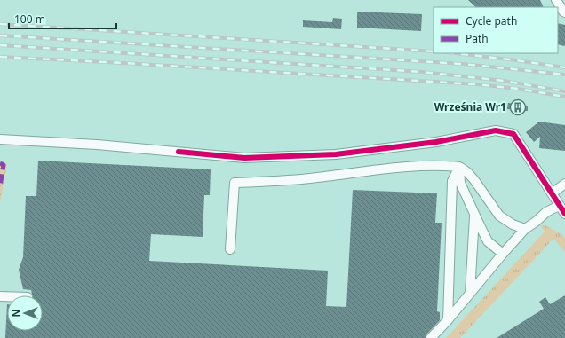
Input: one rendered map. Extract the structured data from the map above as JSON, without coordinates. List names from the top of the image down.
{
  "places": {
    "building": ["Września Wr1"]
  },
  "legend": ["Cycle path", "Path"],
  "scale_bar": "100 m",
  "north": "left"
}
